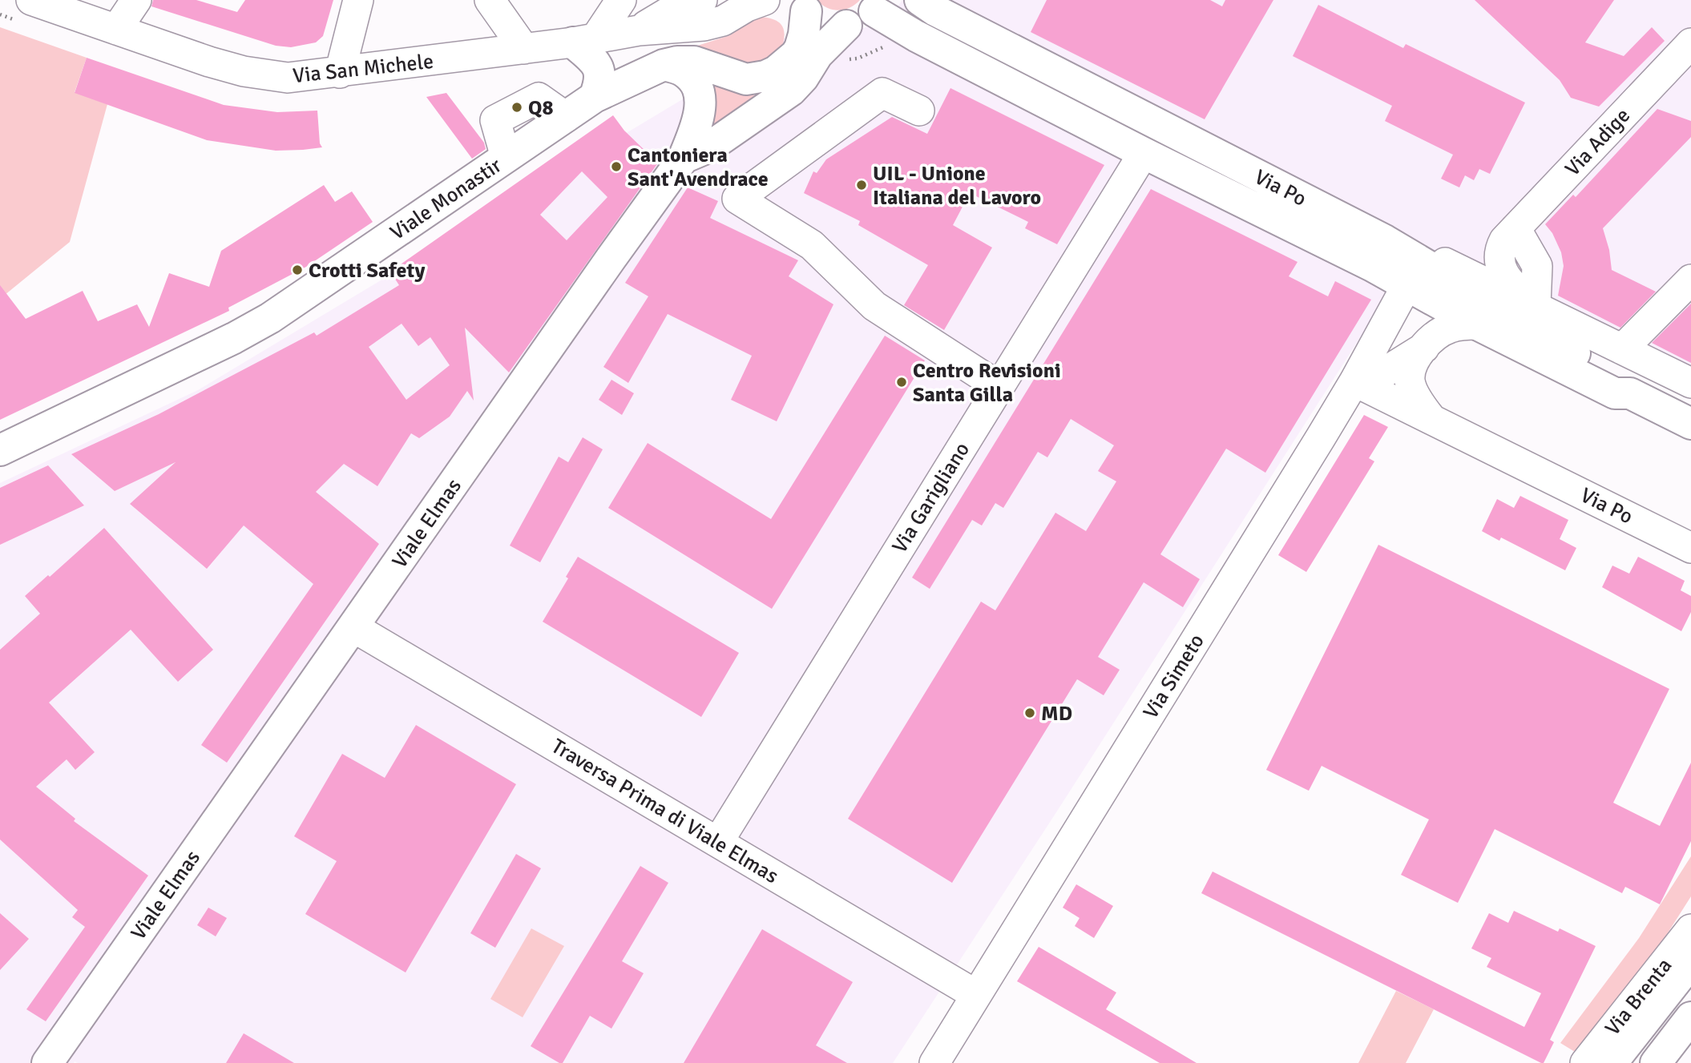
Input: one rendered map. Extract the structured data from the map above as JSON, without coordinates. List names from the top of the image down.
{
  "streets": {
    "main road": ["Via Po", "Viale Monastir", "Viale Elmas"],
    "street": [
      "Via San Michele",
      "Via Adige",
      "Via Garigliano",
      "Via Simeto",
      "Traversa Prima di Viale Elmas",
      "Via Brenta"
    ]
  },
  "crossings": [
    ["Via Po", "Via Garigliano"],
    ["Via Po", "Via Simeto"],
    ["Viale Monastir", "Viale Elmas"],
    ["Via Garigliano", "Traversa Prima di Viale Elmas"],
    ["Viale Elmas", "Traversa Prima di Viale Elmas"],
    ["Via Simeto", "Traversa Prima di Viale Elmas"]
  ],
  "places": [
    "Q8",
    "Cantoniera Sant'Avendrace",
    "UIL - Unione Italiana del Lavoro",
    "Crotti Safety",
    "Centro Revisioni Santa Gilla",
    "MD"
  ]
}
